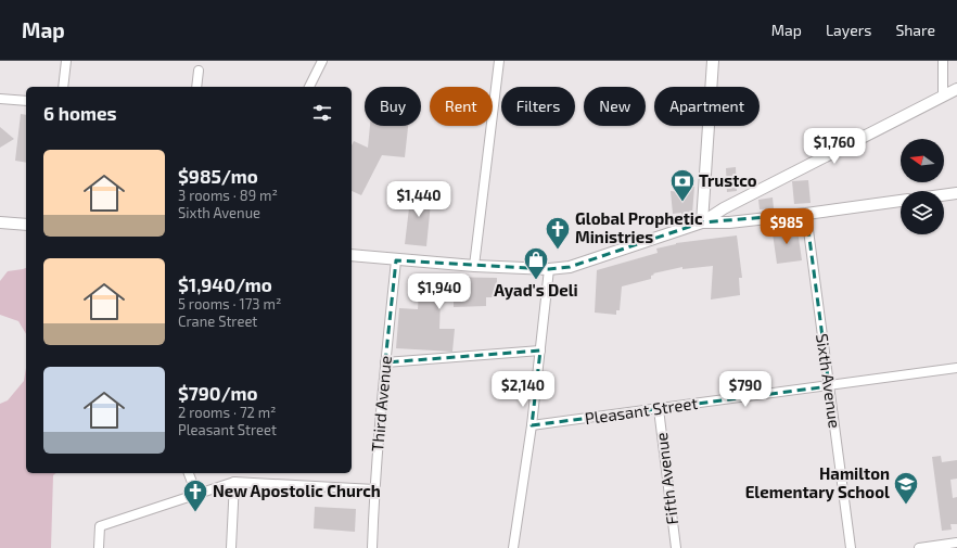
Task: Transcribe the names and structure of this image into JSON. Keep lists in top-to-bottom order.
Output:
{
  "streets": {
    "street": [
      "Sixth Avenue",
      "Third Avenue",
      "Pleasant Street",
      "Fifth Avenue"
    ]
  },
  "crossings": [
    ["Sixth Avenue", "Pleasant Street"],
    ["Pleasant Street", "Fifth Avenue"]
  ],
  "places": {
    "bank": ["Trustco"],
    "church": ["Global Prophetic Ministries", "New Apostolic Church"],
    "shop": ["Ayad's Deli"],
    "school or university": ["Hamilton Elementary School"]
  },
  "north": "left",
  "page": {
    "header": "Map",
    "nav": ["Map", "Layers", "Share"],
    "chip": [
      "Buy",
      "Rent",
      "Filters",
      "New",
      "Apartment"
    ],
    "heading": "6 homes",
    "price": [
      "$1,760",
      "$1,440",
      "$985",
      "$1,940",
      "$2,140",
      "$790"
    ],
    "list": [
      {
        "name": "$985/mo",
        "note": "3 rooms · 89 m² · Sixth Avenue"
      },
      {
        "name": "$1,940/mo",
        "note": "5 rooms · 173 m² · Crane Street"
      },
      {
        "name": "$790/mo",
        "note": "2 rooms · 72 m² · Pleasant Street"
      }
    ]
  }
}
